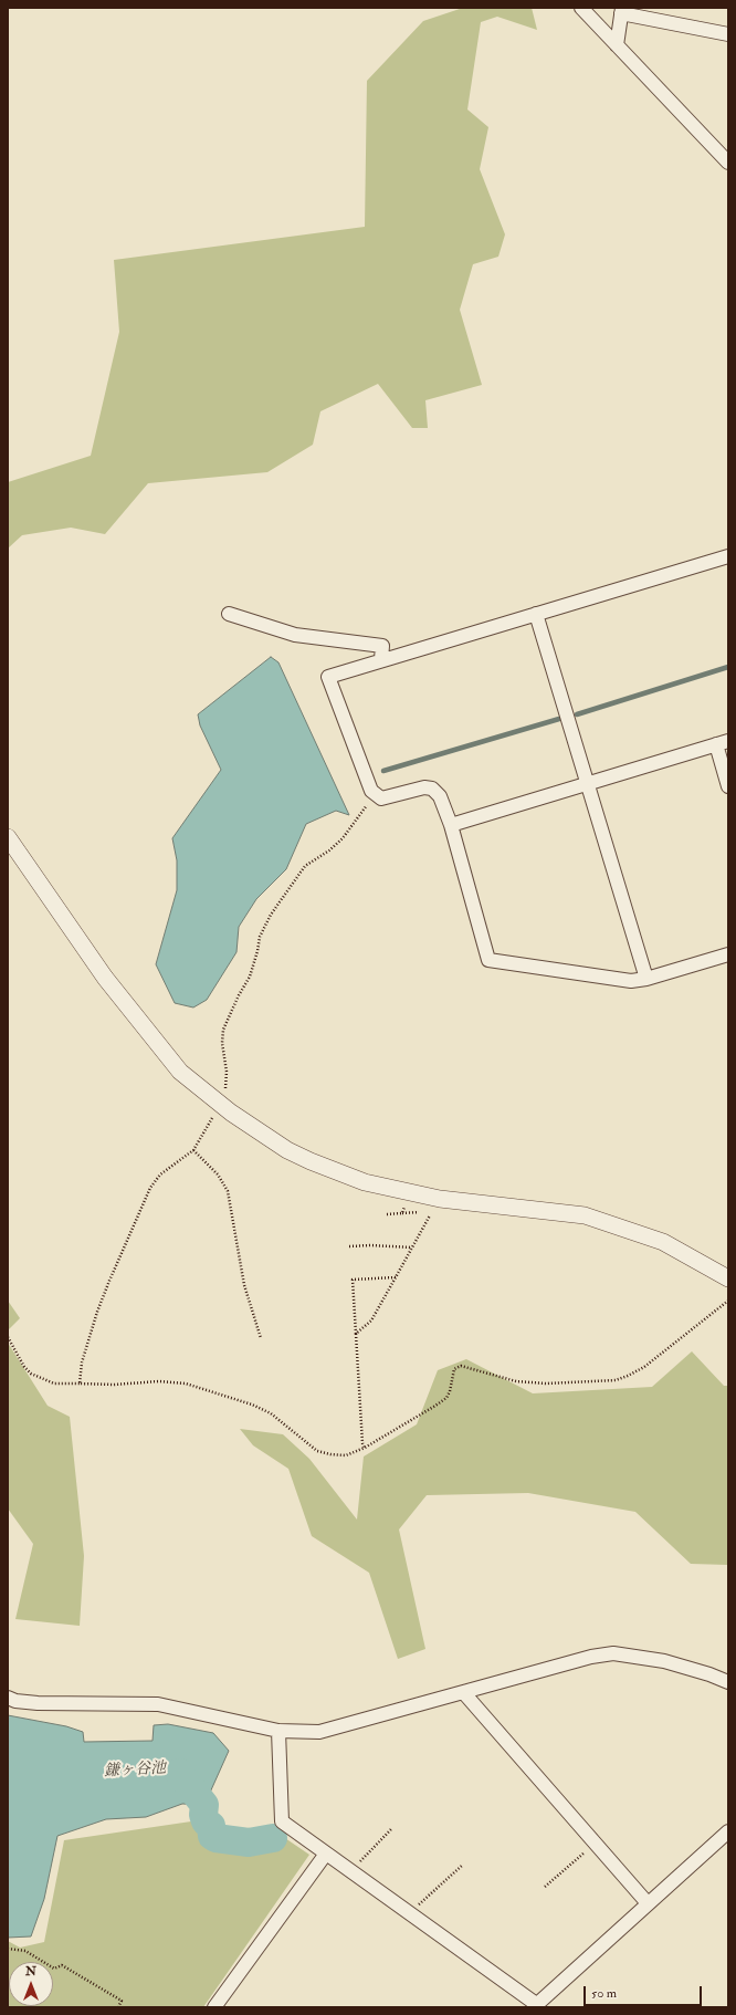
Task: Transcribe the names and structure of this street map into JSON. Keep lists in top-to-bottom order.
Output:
{
  "water": ["鎌ヶ谷池"],
  "scale_bar": "50 m",
  "north": "top"
}
